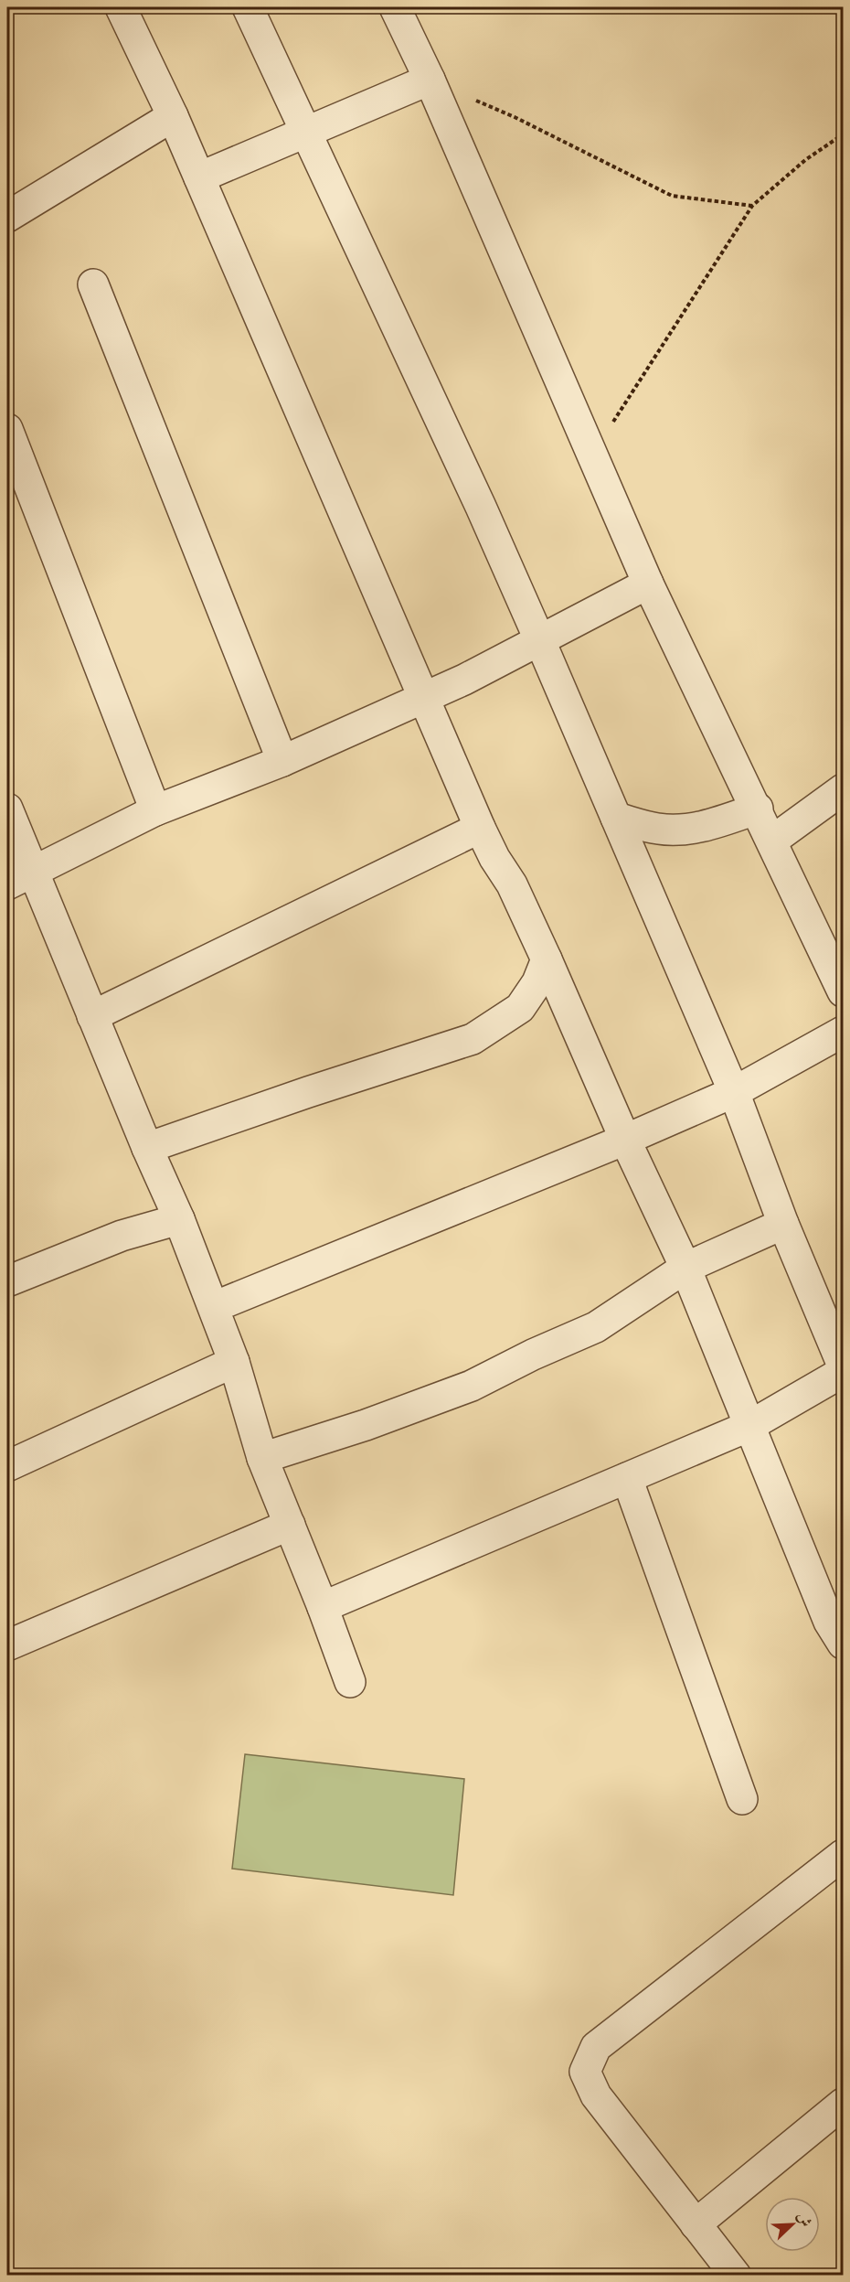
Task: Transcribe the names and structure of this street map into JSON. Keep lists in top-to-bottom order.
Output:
{
  "north": "top right"
}
